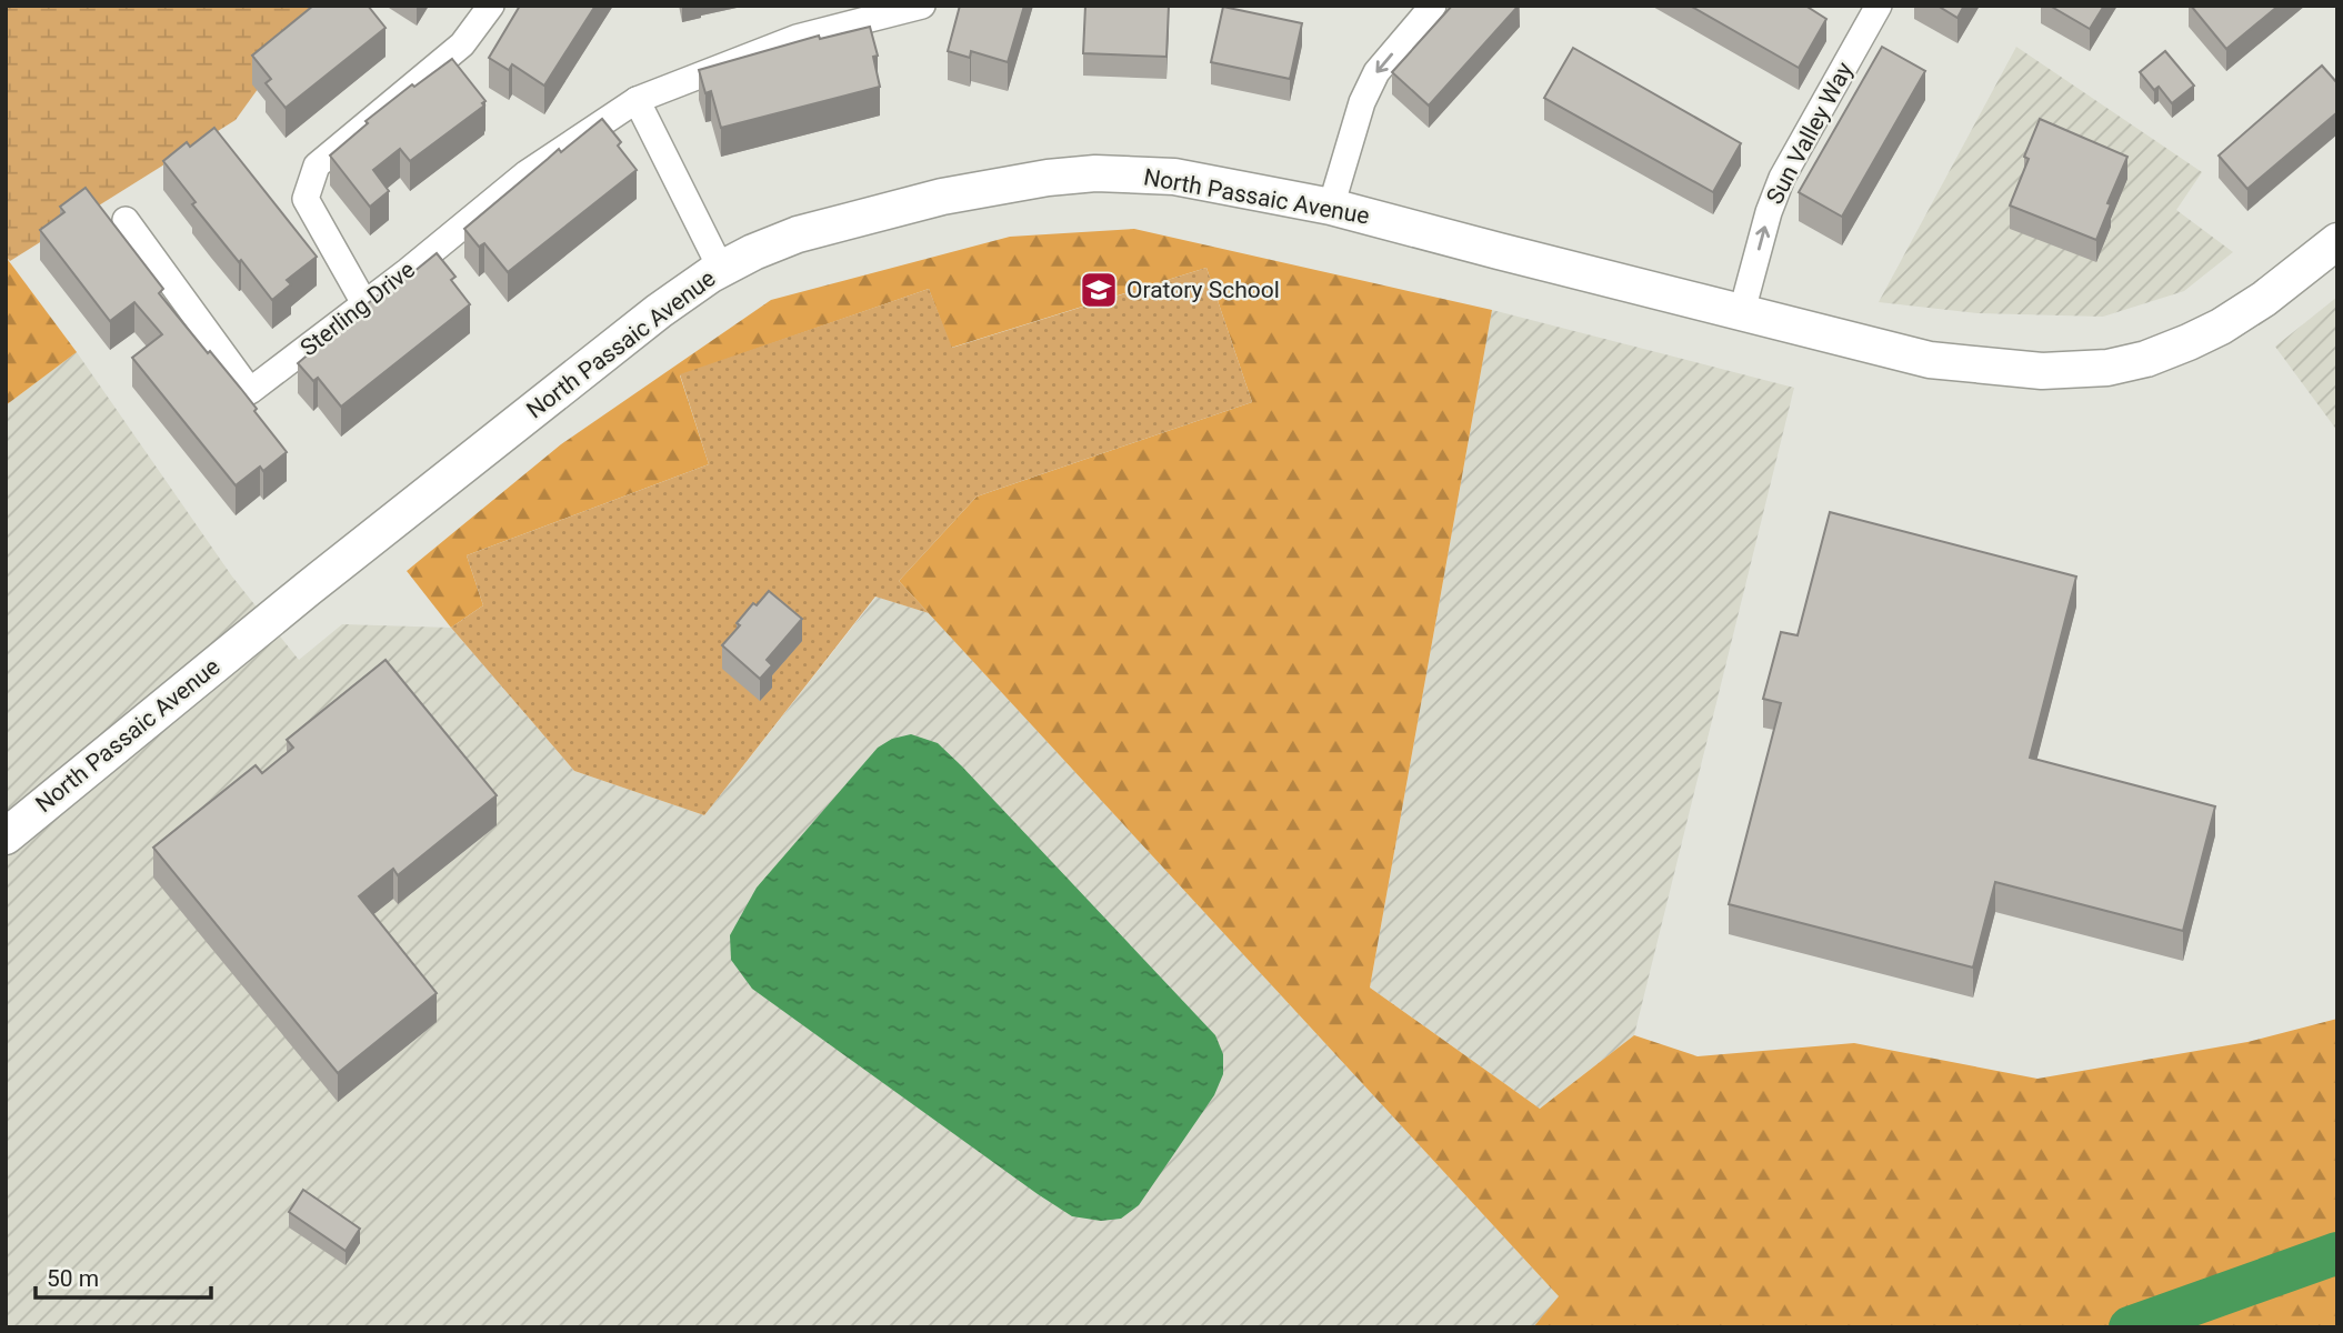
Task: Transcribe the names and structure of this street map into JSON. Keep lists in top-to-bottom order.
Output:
{
  "streets": {
    "main road": ["North Passaic Avenue"],
    "street": ["Sun Valley Way", "Sterling Drive"]
  },
  "crossings": [
    ["Sun Valley Way", "North Passaic Avenue"]
  ],
  "one_way": ["Sun Valley Way"],
  "places": {
    "school or university": ["Oratory School"]
  },
  "scale_bar": "50 m"
}
